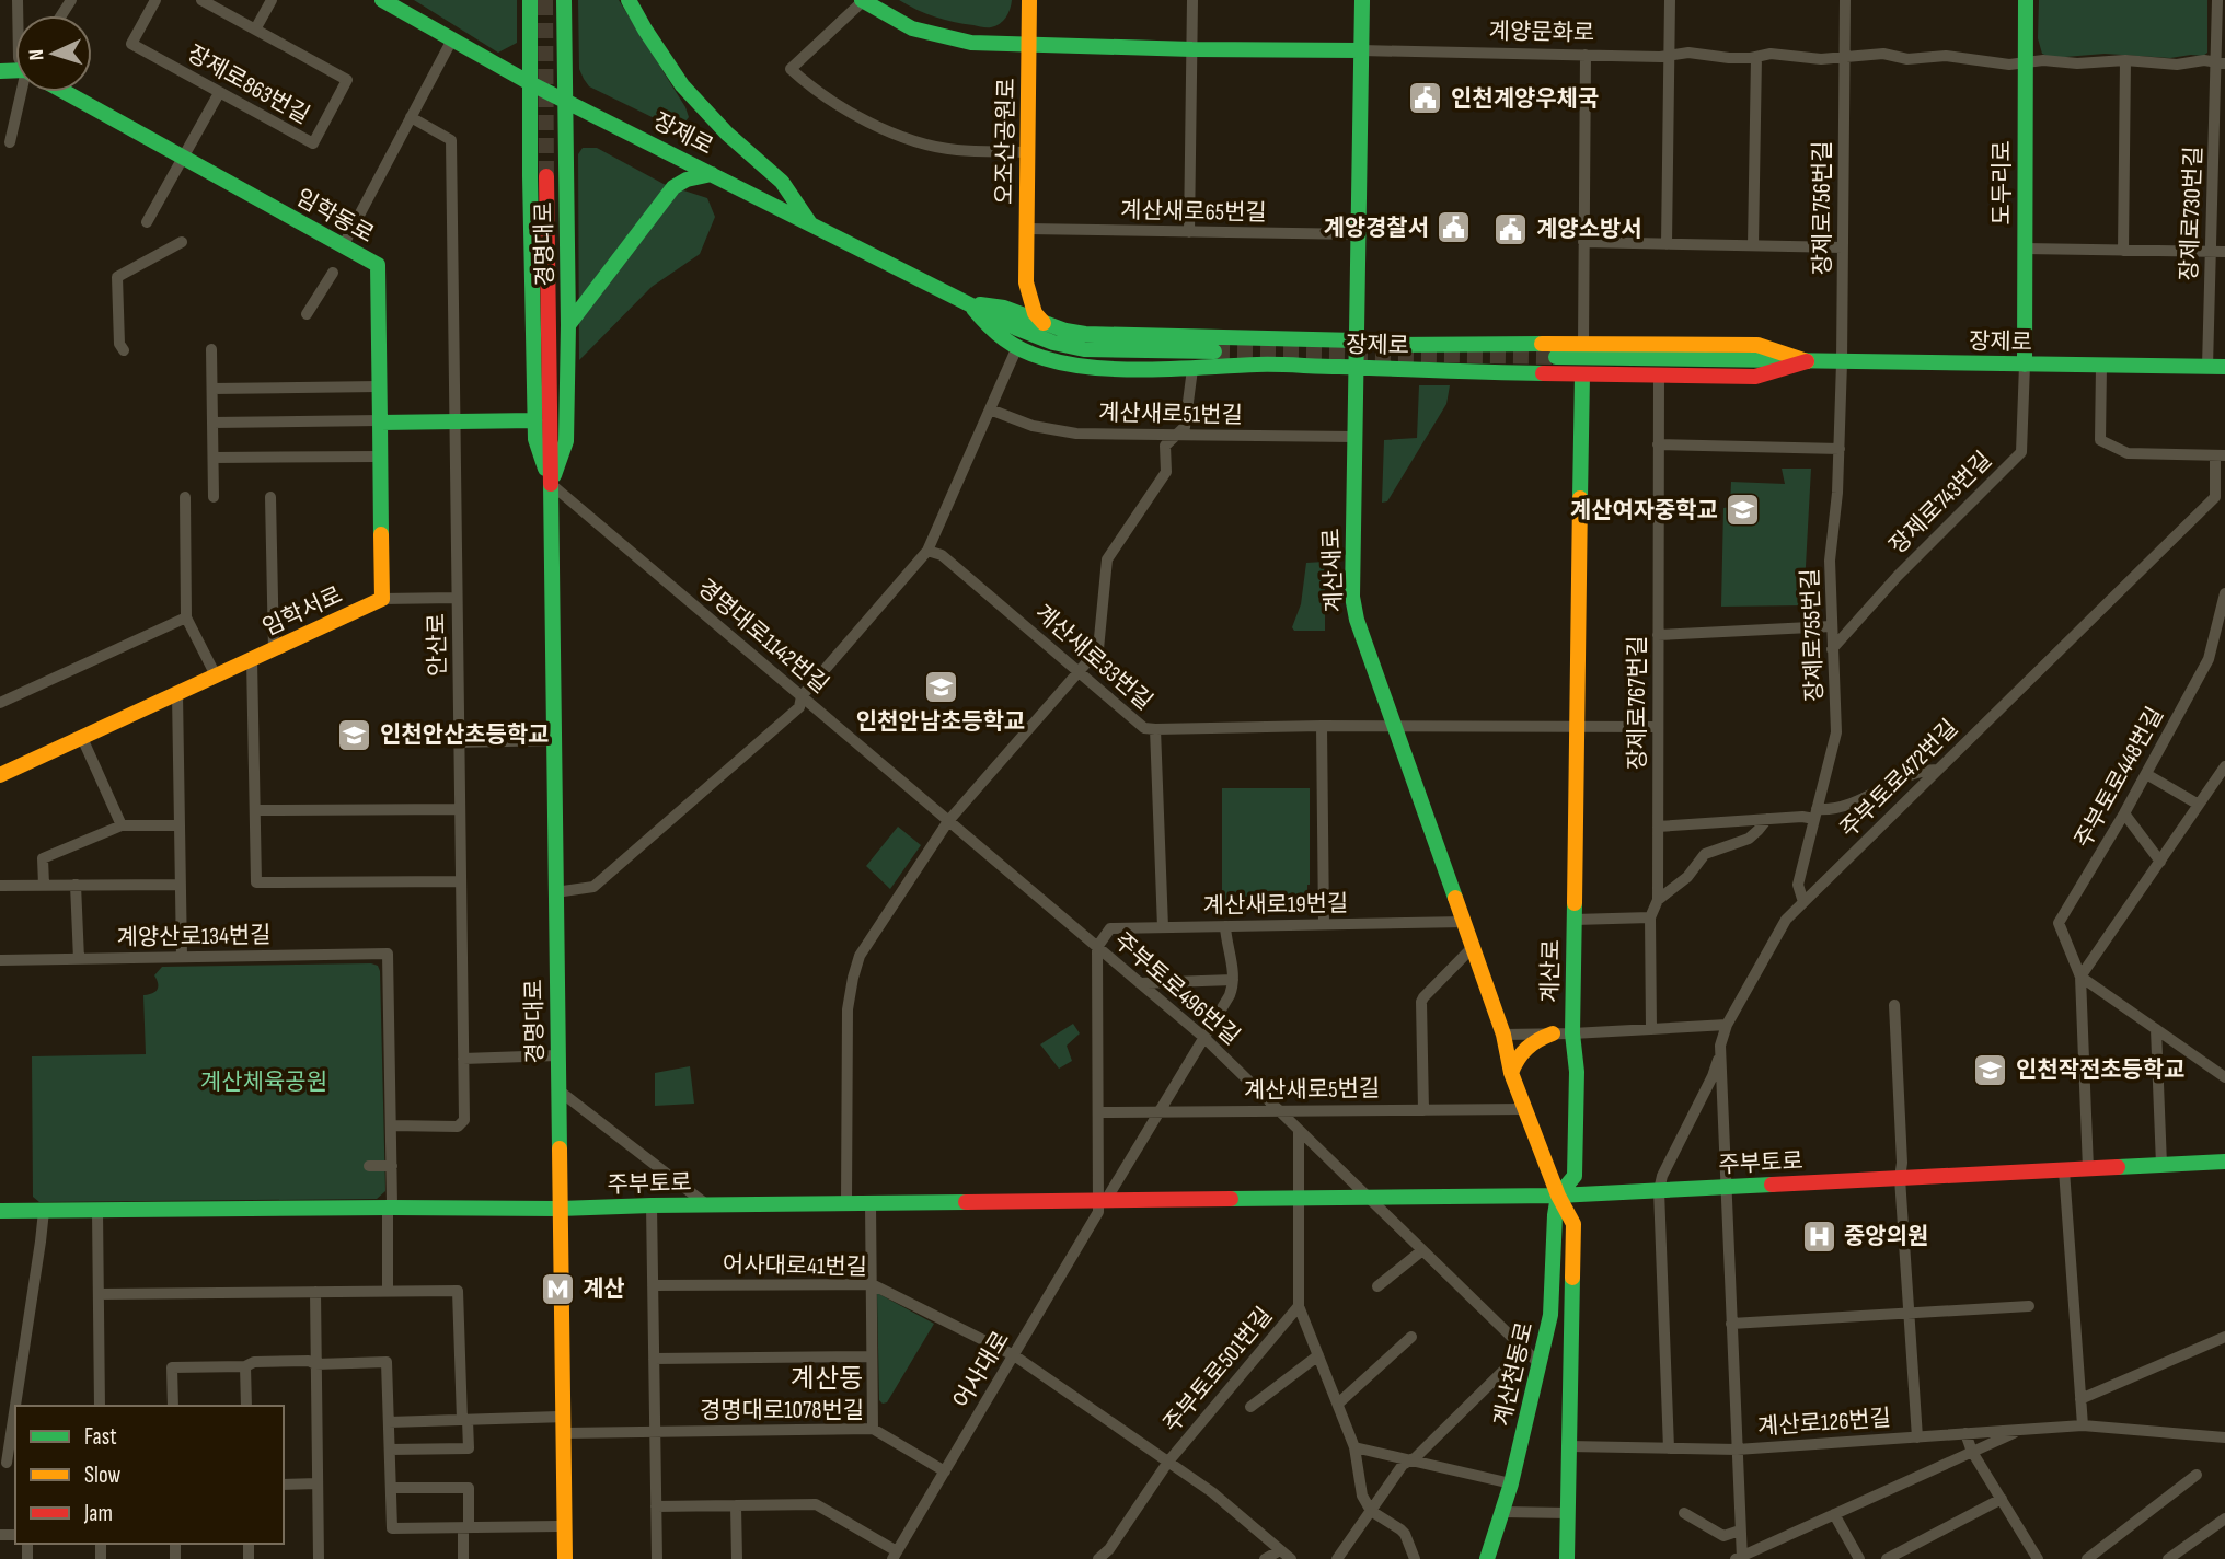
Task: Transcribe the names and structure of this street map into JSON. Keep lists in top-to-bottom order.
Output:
{
  "streets": {
    "street": [
      "계양문화로",
      "장제로863번길",
      "장제로",
      "오조산공원로",
      "도두리로",
      "장제로756번길",
      "계산새로65번길",
      "장제로730번길",
      "임학동로",
      "경명대로",
      "계산새로51번길",
      "장제로743번길",
      "계산새로",
      "임학서로",
      "장제로755번길",
      "경명대로1142번길",
      "안산로",
      "계산새로33번길",
      "장제로767번길",
      "주부토로448번길",
      "주부토로472번길",
      "계산새로19번길",
      "계양산로134번길",
      "계산로",
      "주부토로496번길",
      "계산새로5번길",
      "주부토로",
      "어사대로41번길",
      "어사대로",
      "주부토로501번길",
      "계산천동로",
      "경명대로1078번길",
      "계산로126번길"
    ]
  },
  "crossings": [
    ["계양문화로", "오조산공원로"],
    ["계양문화로", "도두리로"],
    ["계양문화로", "장제로756번길"],
    ["계양문화로", "장제로730번길"],
    ["계양문화로", "계산새로"],
    ["장제로", "도두리로"],
    ["장제로", "장제로756번길"],
    ["장제로", "장제로730번길"],
    ["장제로", "경명대로"],
    ["장제로", "장제로743번길"],
    ["장제로", "계산새로"],
    ["장제로", "장제로755번길"],
    ["장제로", "장제로767번길"],
    ["장제로", "계산로"],
    ["오조산공원로", "계산새로65번길"],
    ["도두리로", "장제로743번길"],
    ["장제로756번길", "장제로755번길"],
    ["계산새로65번길", "계산새로"],
    ["경명대로", "경명대로1142번길"],
    ["경명대로", "주부토로"],
    ["경명대로", "경명대로1078번길"],
    ["계산새로51번길", "계산새로"],
    ["장제로743번길", "장제로755번길"],
    ["계산새로", "계산새로33번길"],
    ["계산새로", "계산새로19번길"],
    ["계산새로", "계산로"],
    ["계산새로", "계산새로5번길"],
    ["계산새로", "주부토로"],
    ["계산새로", "계산천동로"],
    ["장제로755번길", "주부토로472번길"],
    ["경명대로1142번길", "주부토로496번길"],
    ["안산로", "계양산로134번길"],
    ["계산새로33번길", "장제로767번길"],
    ["계산새로33번길", "계산로"],
    ["주부토로448번길", "주부토로"],
    ["주부토로472번길", "주부토로"],
    ["주부토로472번길", "계산로126번길"],
    ["계산새로19번길", "주부토로496번길"],
    ["계산로", "주부토로"],
    ["계산로", "계산천동로"],
    ["주부토로496번길", "계산새로5번길"],
    ["주부토로496번길", "주부토로"],
    ["주부토로496번길", "계산천동로"],
    ["주부토로", "어사대로"],
    ["주부토로", "주부토로501번길"],
    ["주부토로", "계산천동로"],
    ["어사대로41번길", "어사대로"],
    ["어사대로41번길", "주부토로501번길"],
    ["어사대로", "경명대로1078번길"]
  ],
  "districts": ["계산동"],
  "parks": ["계산체육공원"],
  "places": {
    "public building": ["인천계양우체국", "계양경찰서", "계양소방서"],
    "school or university": [
      "계산여자중학교",
      "인천안남초등학교",
      "인천안산초등학교",
      "인천작전초등학교"
    ],
    "hospital": ["중앙의원"],
    "metro station": ["계산"]
  },
  "legend": ["Fast", "Slow", "Jam"],
  "north": "left"
}
